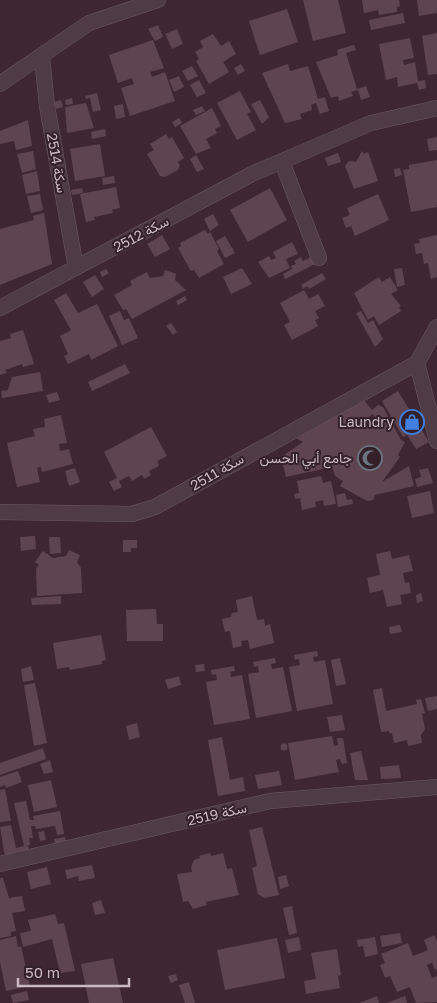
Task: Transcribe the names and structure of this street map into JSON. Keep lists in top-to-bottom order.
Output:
{
  "streets": {
    "street": [
      "سكة 2514",
      "سكة 2512",
      "سكة 2511",
      "سكة 2519"
    ]
  },
  "crossings": [
    ["سكة 2514", "سكة 2512"]
  ],
  "places": {
    "shop": ["Laundry"],
    "mosque": ["جامع أبي الحسن"]
  },
  "scale_bar": "50 m"
}
